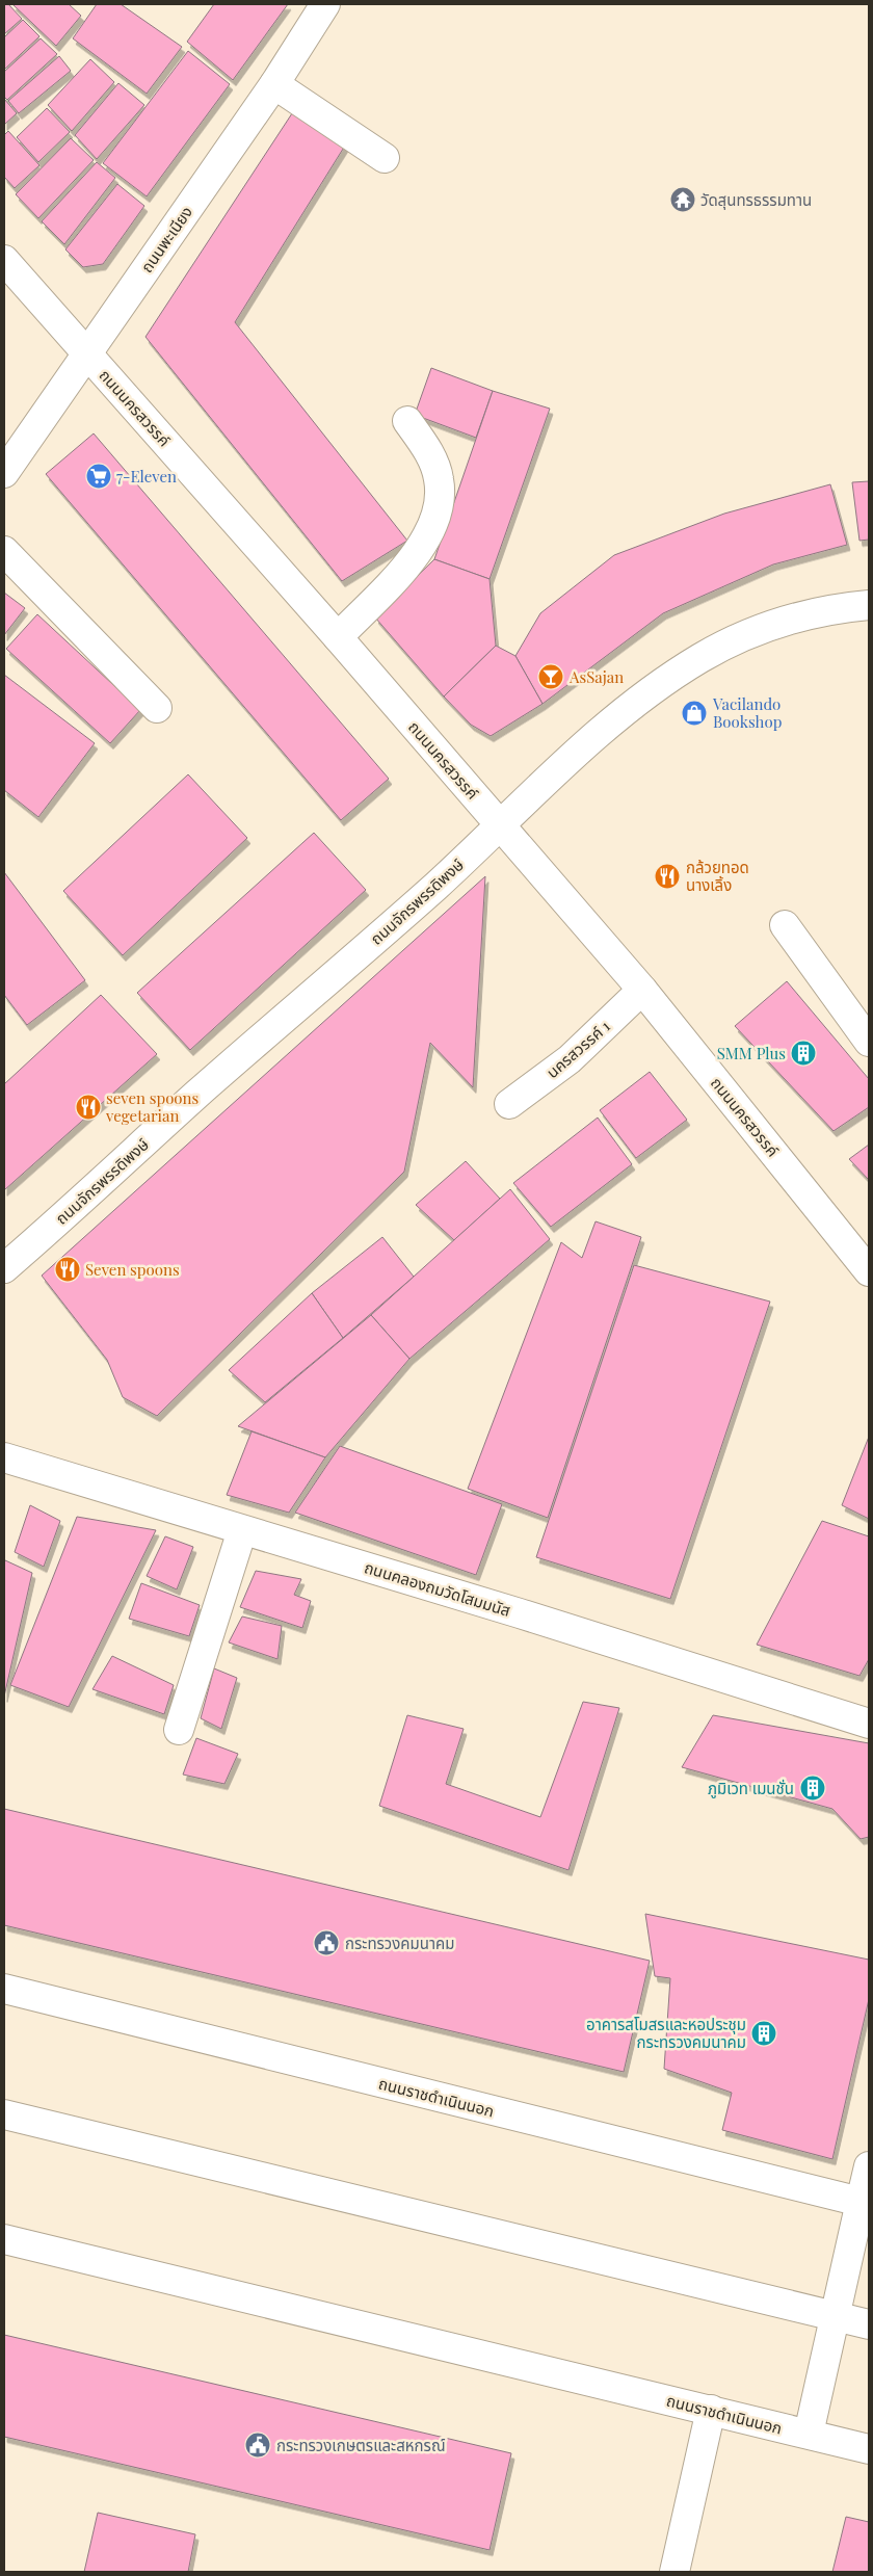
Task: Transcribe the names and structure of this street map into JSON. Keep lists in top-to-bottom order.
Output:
{
  "streets": {
    "main road": [
      "ถนนพะเนียง",
      "ถนนนครสวรรค์",
      "ถนนจักรพรรดิพงษ์",
      "นครสวรรค์ 1",
      "ถนนคลองถมวัดโสมมนัส",
      "ถนนราชดำเนินนอก"
    ]
  },
  "crossings": [
    ["ถนนพะเนียง", "ถนนนครสวรรค์"],
    ["ถนนนครสวรรค์", "ถนนจักรพรรดิพงษ์"],
    ["ถนนนครสวรรค์", "นครสวรรค์ 1"]
  ],
  "places": {
    "temple": ["วัดสุนทรธรรมทาน"],
    "supermarket": ["7-Eleven"],
    "bar": ["AsSajan"],
    "shop": ["Vacilando Bookshop"],
    "restaurant": ["กล้วยทอด นางเลิ้ง", "seven spoons vegetarian", "Seven spoons"],
    "building": ["SMM Plus", "ภูมิเวท เมนชั่น", "อาคารสโมสรและหอประชุม กระทรวงคมนาคม"],
    "public building": ["กระทรวงคมนาคม", "กระทรวงเกษตรและสหกรณ์"]
  }
}
